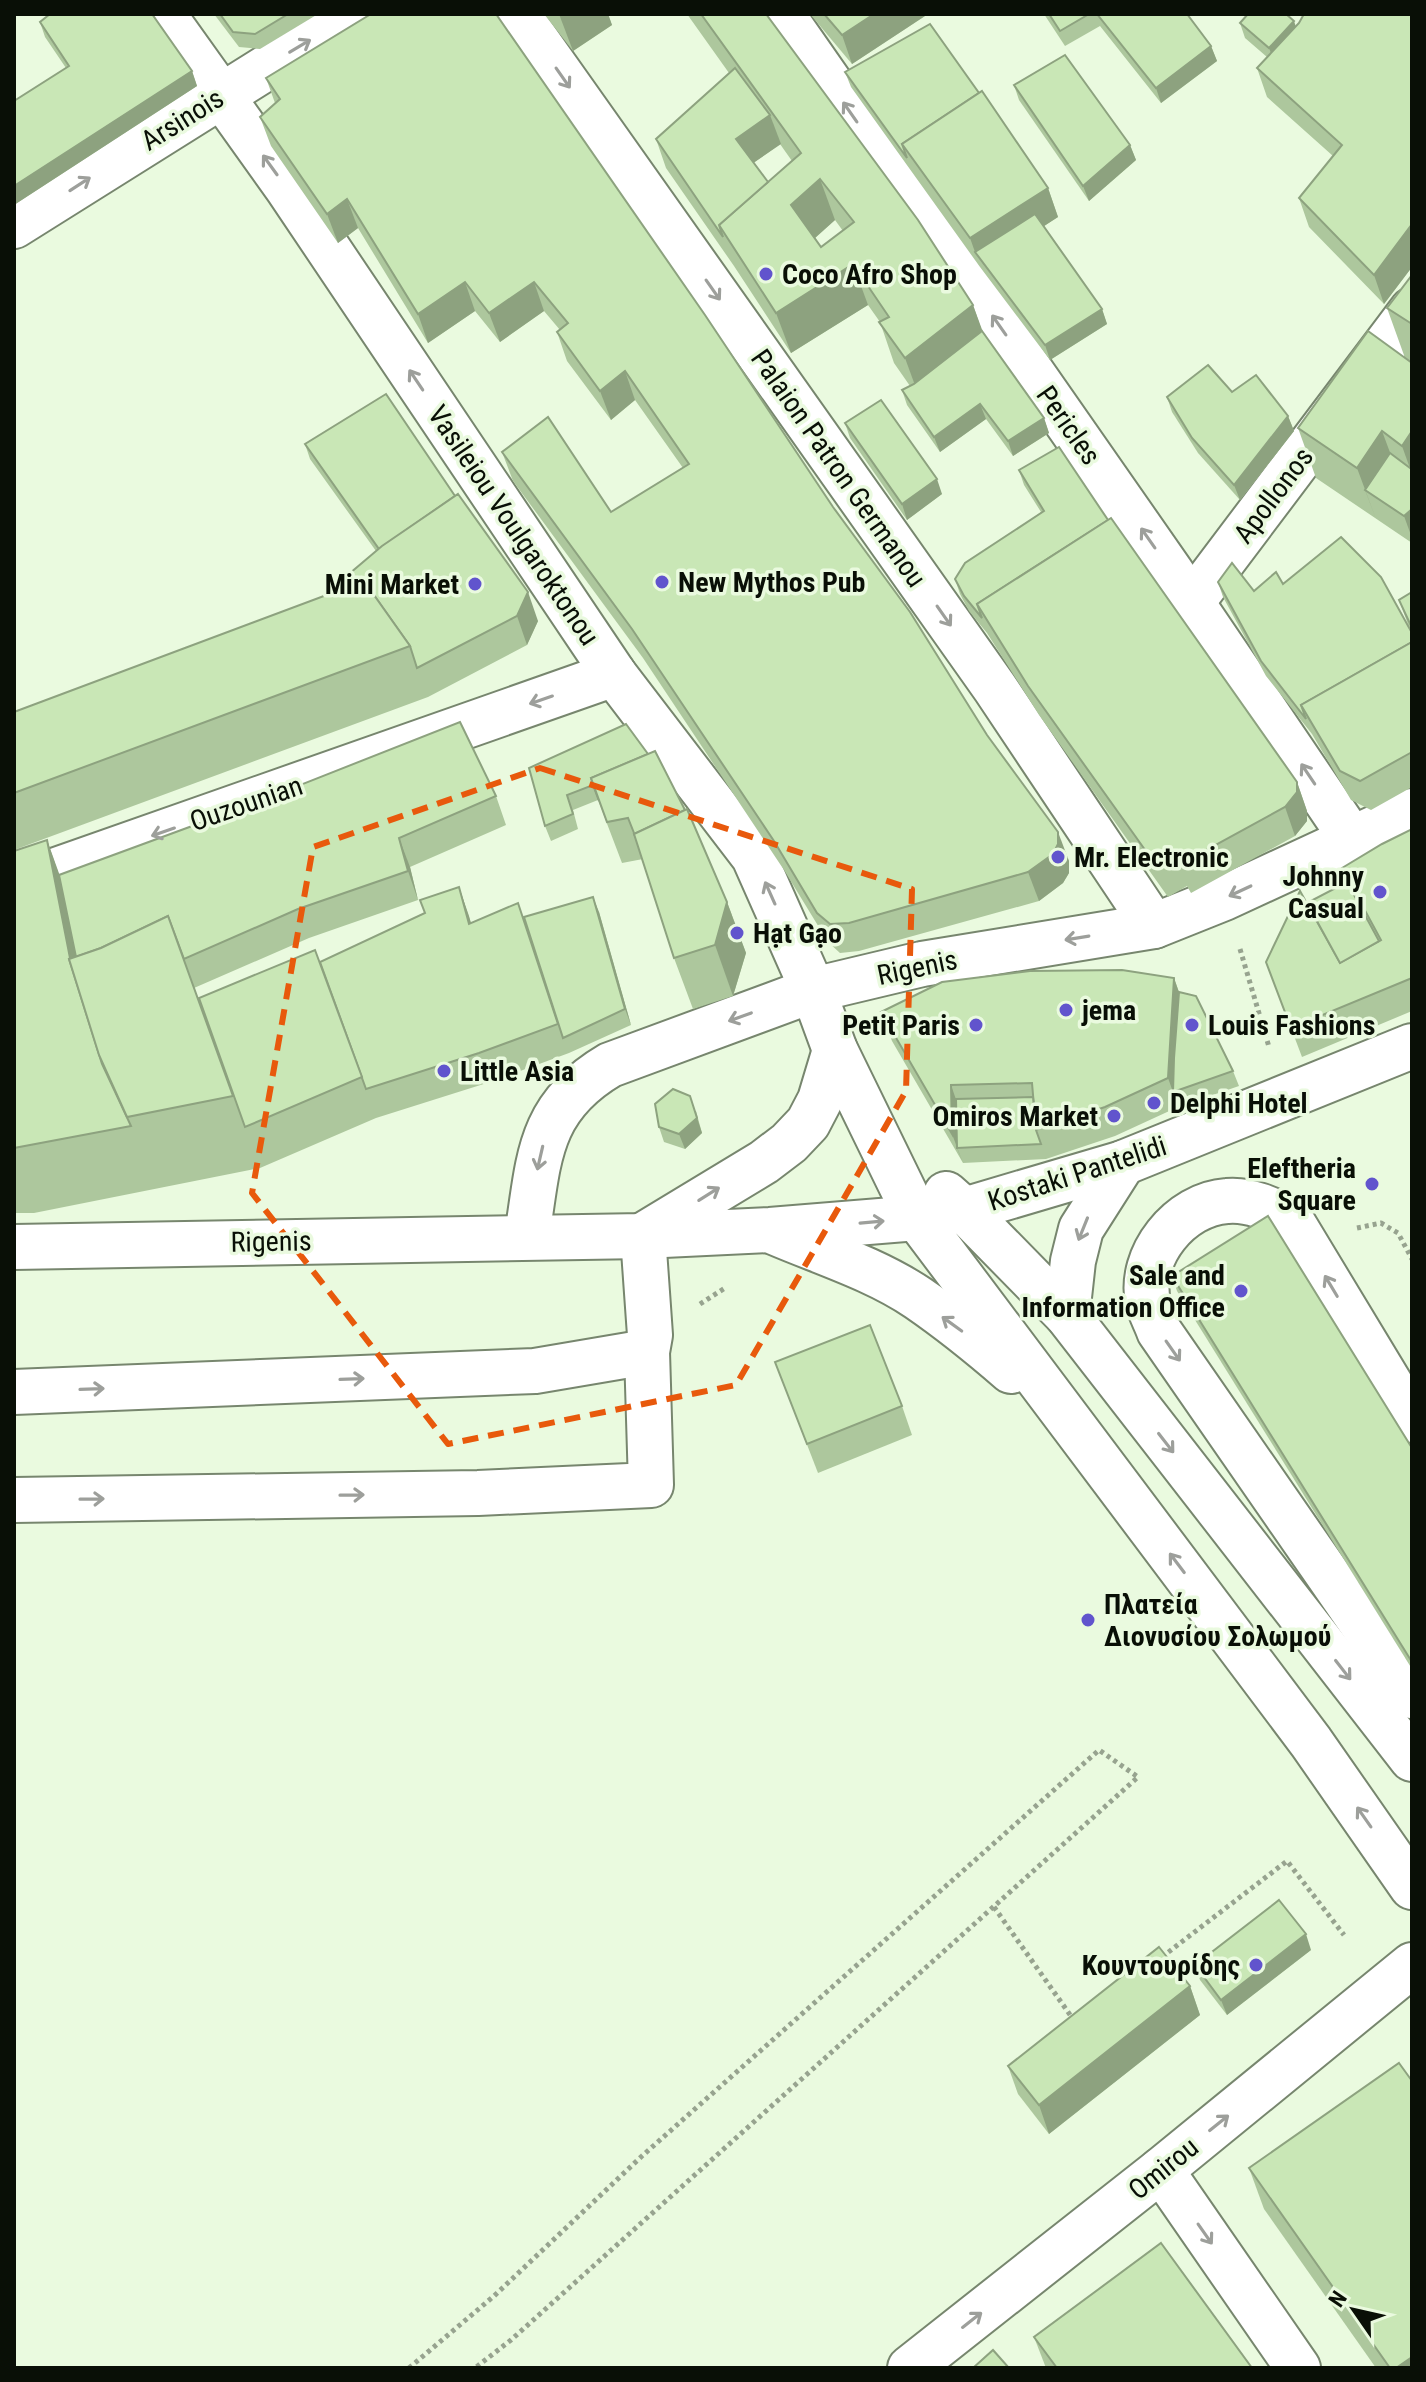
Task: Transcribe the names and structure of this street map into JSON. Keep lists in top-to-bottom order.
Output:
{
  "streets": {
    "street": [
      "Arsinois",
      "Pericles",
      "Palaion Patron Germanou",
      "Apollonos",
      "Vasileiou Voulgaroktonou",
      "Ouzounian",
      "Rigenis",
      "Kostaki Pantelidi",
      "Omirou"
    ]
  },
  "crossings": [
    ["Arsinois", "Vasileiou Voulgaroktonou"],
    ["Pericles", "Apollonos"],
    ["Pericles", "Rigenis"],
    ["Palaion Patron Germanou", "Rigenis"],
    ["Vasileiou Voulgaroktonou", "Ouzounian"],
    ["Vasileiou Voulgaroktonou", "Rigenis"],
    ["Vasileiou Voulgaroktonou", "Kostaki Pantelidi"],
    ["Rigenis", "Kostaki Pantelidi"]
  ],
  "one_way": [
    "Arsinois",
    "Pericles",
    "Palaion Patron Germanou",
    "Vasileiou Voulgaroktonou",
    "Ouzounian",
    "Omirou"
  ],
  "places": [
    "Coco Afro Shop",
    "New Mythos Pub",
    "Mini Market",
    "Mr. Electronic",
    "Johnny Casual",
    "Hạt Gạo",
    "jema",
    "Petit Paris",
    "Louis Fashions",
    "Little Asia",
    "Delphi Hotel",
    "Omiros Market",
    "Eleftheria Square",
    "Sale and Information Office",
    "Πλατεία Διονυσίου Σολωμού",
    "Κουντουρίδης"
  ],
  "north": "top left"
}
